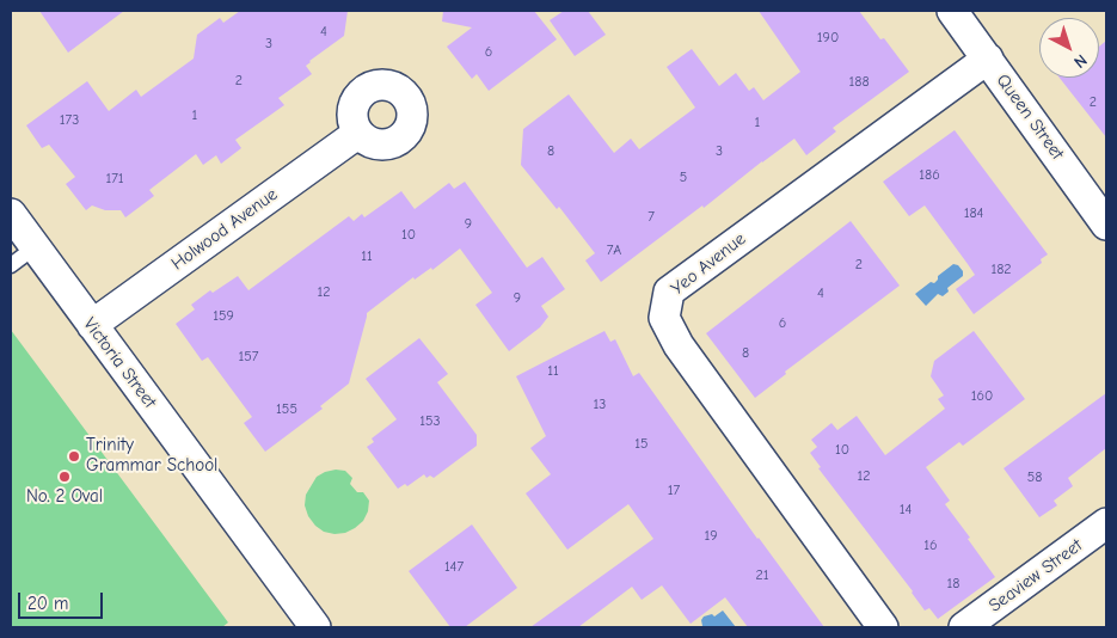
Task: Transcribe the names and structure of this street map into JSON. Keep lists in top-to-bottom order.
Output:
{
  "streets": {
    "street": [
      "Queen Street",
      "Holwood Avenue",
      "Yeo Avenue",
      "Victoria Street",
      "Seaview Street"
    ]
  },
  "crossings": [
    ["Queen Street", "Yeo Avenue"],
    ["Holwood Avenue", "Victoria Street"]
  ],
  "places": ["Trinity Grammar School", "No. 2 Oval"],
  "house_numbers": [
    "4",
    "190",
    "3",
    "6",
    "2",
    "188",
    "2",
    "1",
    "173",
    "1",
    "8",
    "3",
    "186",
    "5",
    "171",
    "184",
    "7",
    "9",
    "10",
    "7A",
    "11",
    "2",
    "182",
    "12",
    "4",
    "9",
    "159",
    "6",
    "8",
    "157",
    "11",
    "160",
    "13",
    "155",
    "153",
    "15",
    "10",
    "12",
    "58",
    "17",
    "14",
    "19",
    "16",
    "147",
    "21",
    "18"
  ],
  "scale_bar": "20 m",
  "north": "bottom right"
}
